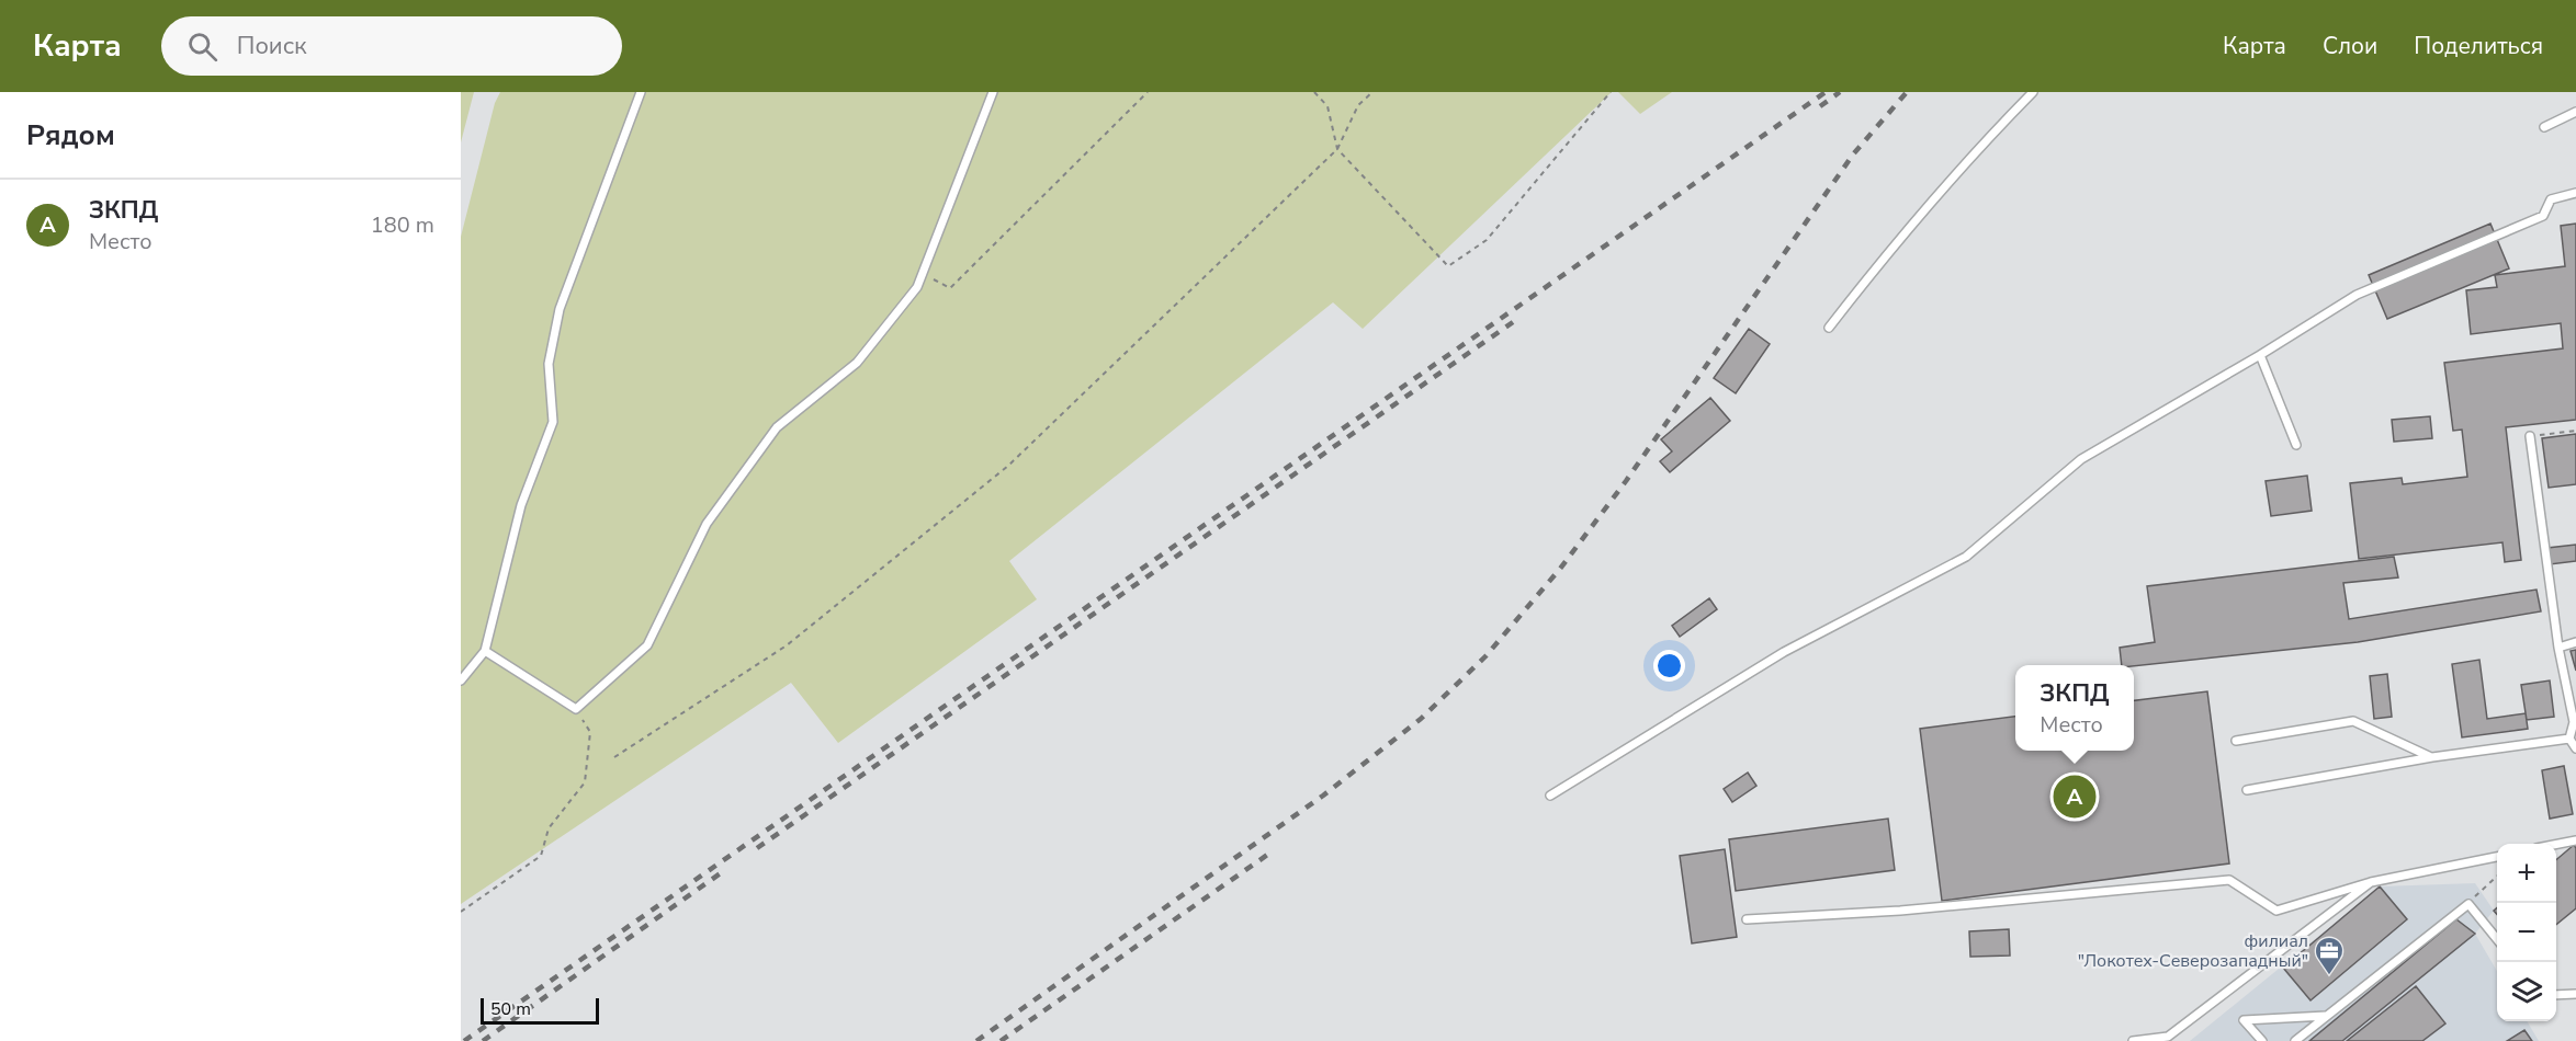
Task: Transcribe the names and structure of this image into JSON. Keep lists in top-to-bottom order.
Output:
{
  "places": {
    "office": ["филиал \"Локотех-Северозападный\""]
  },
  "scale_bar": "50 m",
  "page": {
    "header": "Карта",
    "search": "Поиск",
    "nav": ["Карта", "Слои", "Поделиться"],
    "heading": "Рядом",
    "list": [
      {
        "mark": "A",
        "name": "ЗКПД",
        "note": "Место",
        "value": "180 m"
      }
    ],
    "popup": ["ЗКПД", "Место"],
    "pins": "A",
    "map_buttons": ["+", "−"],
    "scale": "50 m"
  }
}
